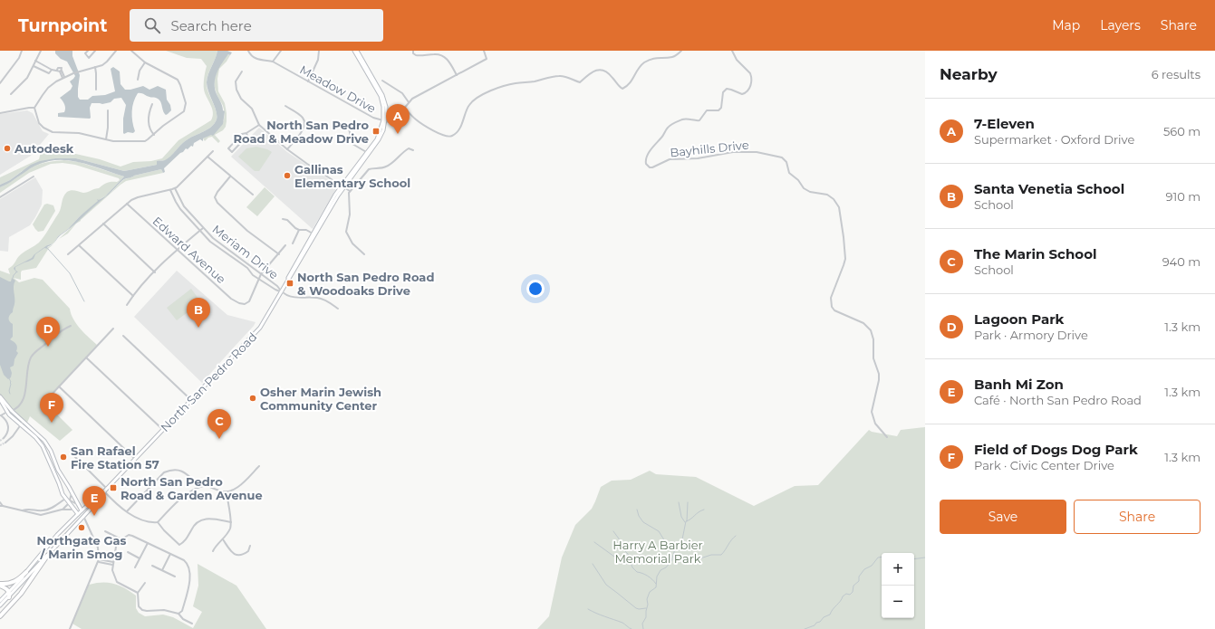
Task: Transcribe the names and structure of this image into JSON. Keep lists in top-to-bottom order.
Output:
{
  "streets": {
    "main road": ["North San Pedro Road"],
    "street": [
      "Meadow Drive",
      "Bayhills Drive",
      "Edward Avenue",
      "Meriam Drive"
    ]
  },
  "crossings": [
    ["Meadow Drive", "North San Pedro Road"],
    ["Edward Avenue", "Meriam Drive"],
    ["Meriam Drive", "North San Pedro Road"]
  ],
  "parks": ["Harry A Barbier Memorial Park"],
  "places": {
    "transit": ["North San Pedro Road & Meadow Drive", "North San Pedro Road & Woodoaks Drive", "North San Pedro Road & Garden Avenue"],
    "other": [
      "Autodesk",
      "Gallinas Elementary School",
      "Osher Marin Jewish Community Center",
      "San Rafael Fire Station 57",
      "Northgate Gas / Marin Smog"
    ]
  },
  "page": {
    "header": "Turnpoint",
    "search": "Search here",
    "nav": ["Map", "Layers", "Share"],
    "heading": ["Nearby", "6 results"],
    "list": [
      {
        "mark": "A",
        "name": "7-Eleven",
        "note": "Supermarket · Oxford Drive",
        "value": "560 m"
      },
      {
        "mark": "B",
        "name": "Santa Venetia School",
        "note": "School",
        "value": "910 m"
      },
      {
        "mark": "C",
        "name": "The Marin School",
        "note": "School",
        "value": "940 m"
      },
      {
        "mark": "D",
        "name": "Lagoon Park",
        "note": "Park · Armory Drive",
        "value": "1.3 km"
      },
      {
        "mark": "E",
        "name": "Banh Mi Zon",
        "note": "Café · North San Pedro Road",
        "value": "1.3 km"
      },
      {
        "mark": "F",
        "name": "Field of Dogs Dog Park",
        "note": "Park · Civic Center Drive",
        "value": "1.3 km"
      }
    ],
    "pins": [
      "A",
      "B",
      "D",
      "F",
      "C",
      "E"
    ],
    "buttons": ["Save", "Share"],
    "map_buttons": ["+", "−"]
  }
}
